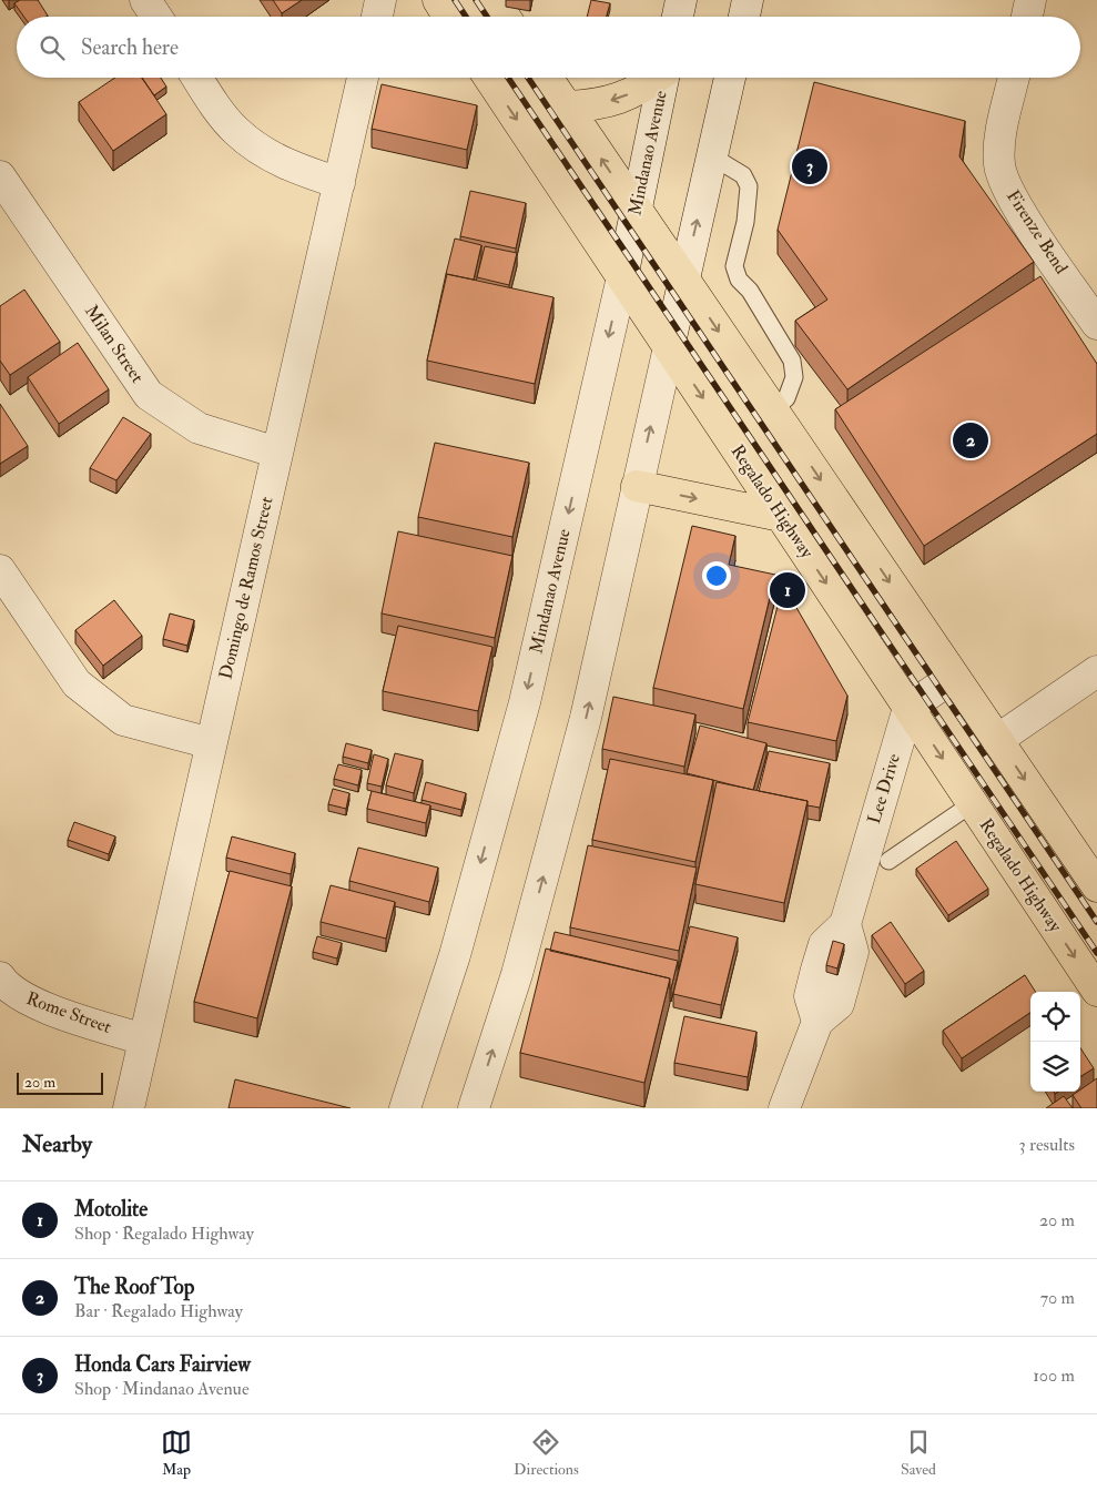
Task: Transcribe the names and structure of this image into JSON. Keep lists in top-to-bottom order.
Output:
{
  "streets": {
    "main road": ["Regalado Highway"],
    "street": [
      "Mindanao Avenue",
      "Firenze Bend",
      "Milan Street",
      "Domingo de Ramos Street",
      "Lee Drive",
      "Rome Street"
    ]
  },
  "crossings": [
    ["Mindanao Avenue", "Regalado Highway"],
    ["Milan Street", "Domingo de Ramos Street"],
    ["Regalado Highway", "Lee Drive"],
    ["Domingo de Ramos Street", "Rome Street"]
  ],
  "scale_bar": "20 m",
  "page": {
    "search": "Search here",
    "pins": ["3", "2", "1"],
    "scale": "20 m",
    "heading": ["Nearby", "3 results"],
    "list": [
      {
        "mark": "1",
        "name": "Motolite",
        "note": "Shop · Regalado Highway",
        "value": "20 m"
      },
      {
        "mark": "2",
        "name": "The Roof Top",
        "note": "Bar · Regalado Highway",
        "value": "70 m"
      },
      {
        "mark": "3",
        "name": "Honda Cars Fairview",
        "note": "Shop · Mindanao Avenue",
        "value": "100 m"
      }
    ],
    "nav": ["Map", "Directions", "Saved"]
  }
}
